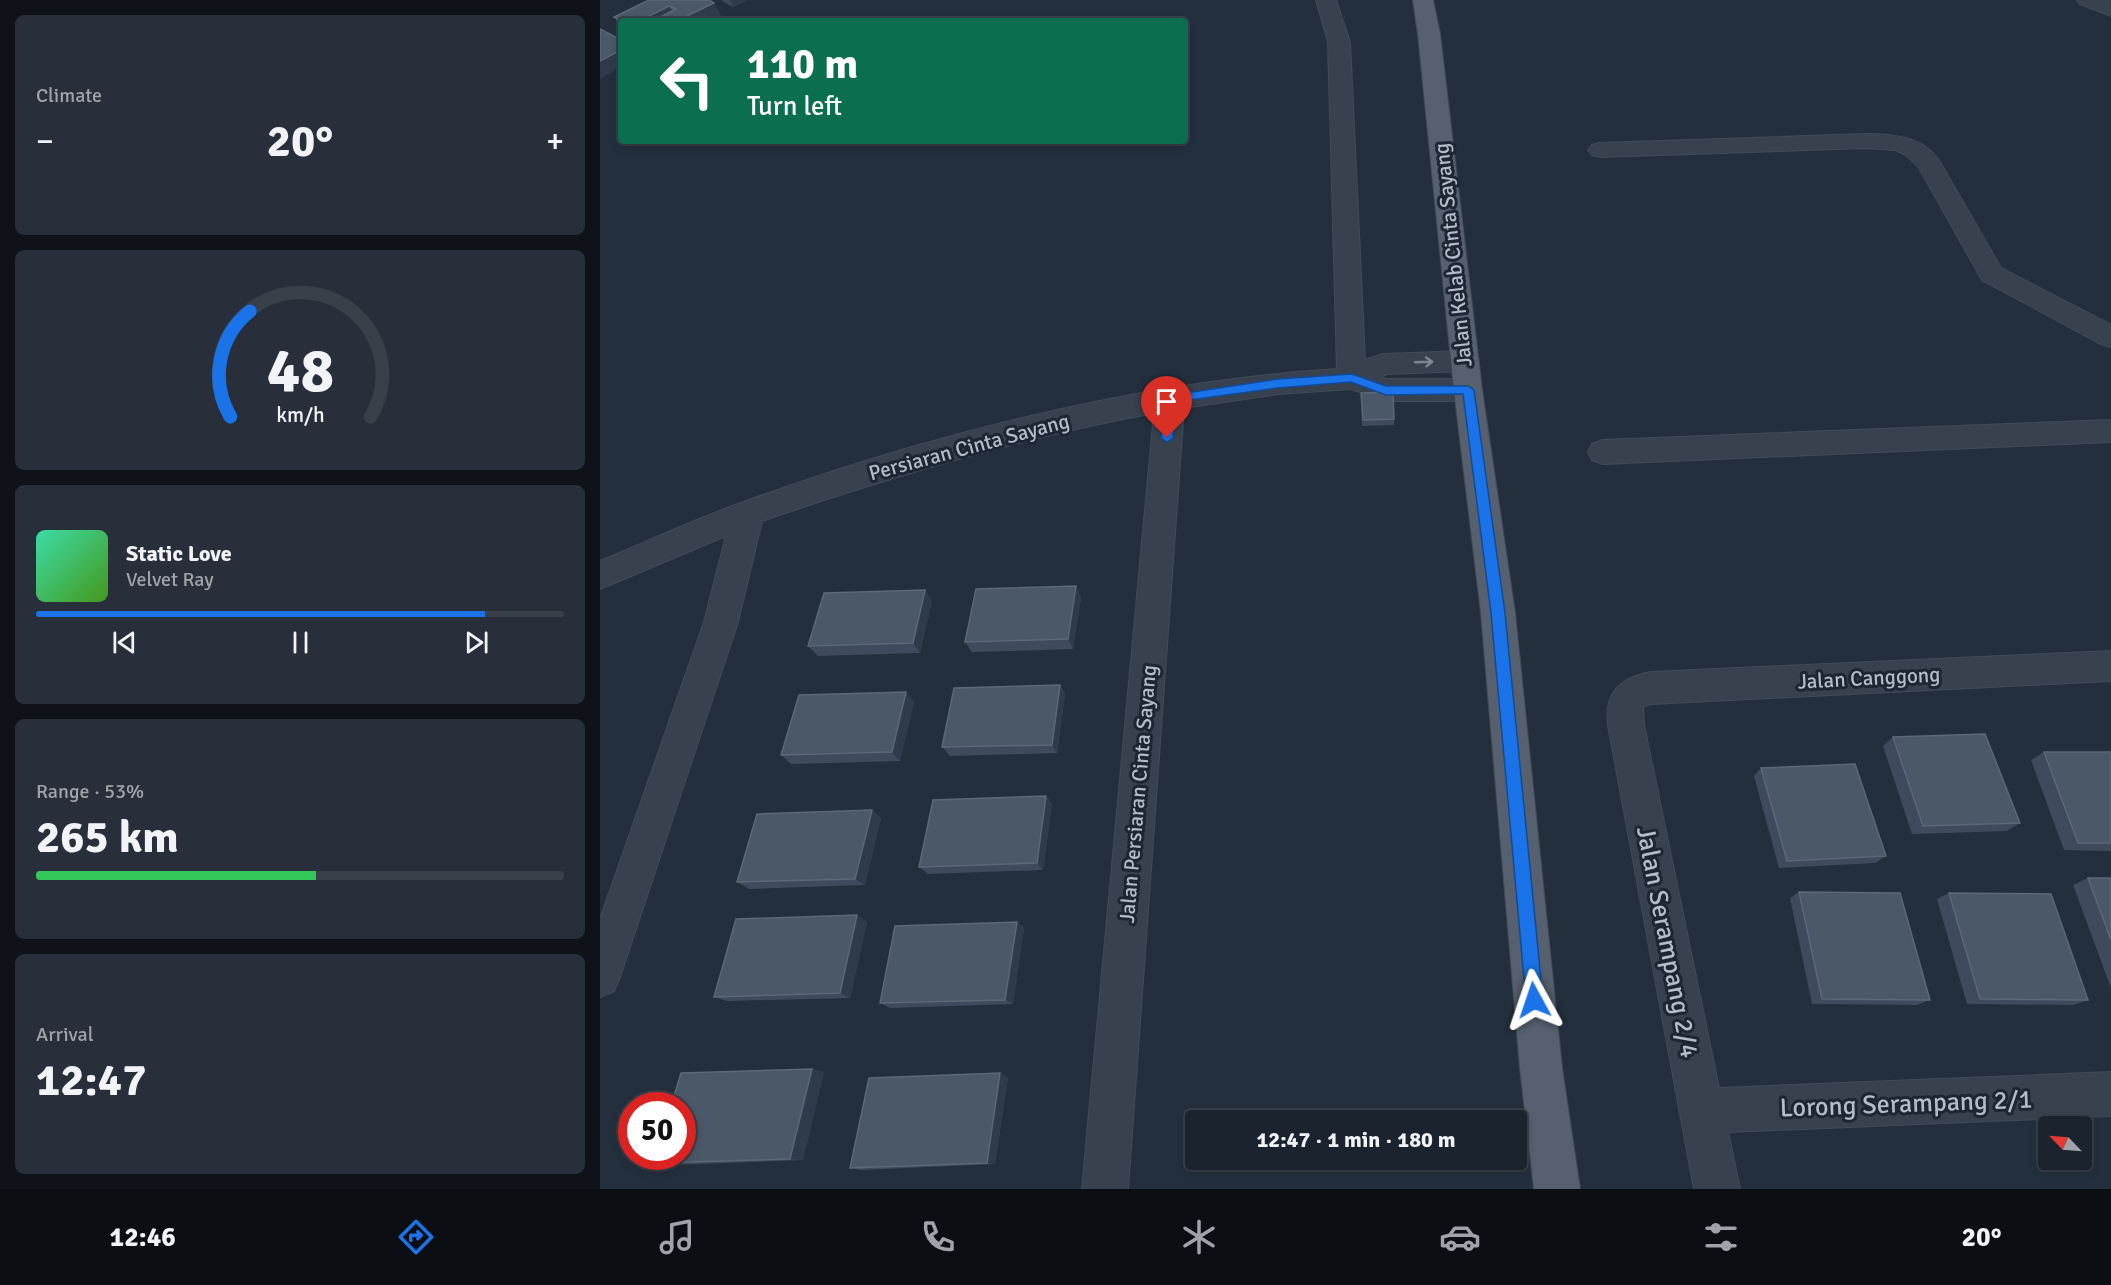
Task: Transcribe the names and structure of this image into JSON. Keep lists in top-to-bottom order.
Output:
{
  "streets": {
    "main road": ["Jalan Kelab Cinta Sayang"],
    "street": [
      "Persiaran Cinta Sayang",
      "Jalan Canggong",
      "Jalan Persiaran Cinta Sayang",
      "Jalan Serampang 2/4",
      "Lorong Serampang 2/1"
    ]
  },
  "crossings": [
    ["Persiaran Cinta Sayang", "Jalan Persiaran Cinta Sayang"],
    ["Jalan Canggong", "Jalan Serampang 2/4"],
    ["Jalan Serampang 2/4", "Lorong Serampang 2/1"]
  ],
  "north": "top left",
  "page": {
    "tile": [
      "Climate",
      ["Range · 53%", "265 km"],
      ["Arrival", "12:47"]
    ],
    "turn": ["110 m", "Turn left"],
    "heat": ["−", "20°", "+"],
    "song": ["Static Love", "Velvet Ray"],
    "limit": "50",
    "trip": "12:47 · 1 min · 180 m",
    "tabs": ["12:46", "20°"],
    "gauge": ["48", "km/h"]
  }
}
